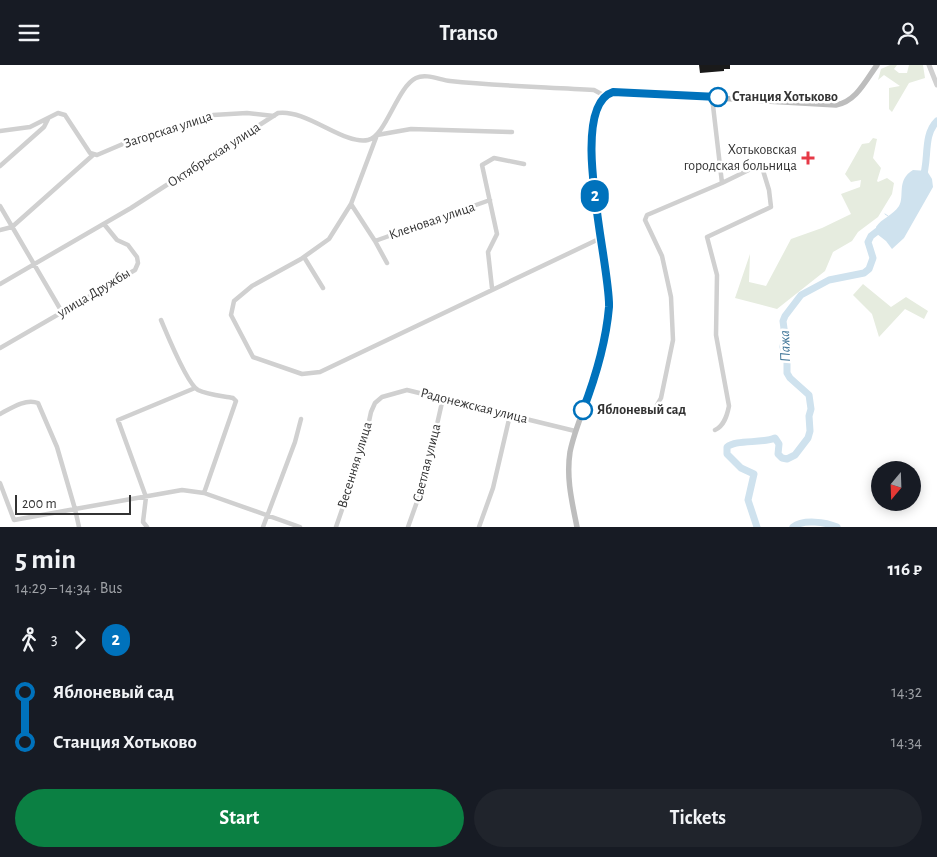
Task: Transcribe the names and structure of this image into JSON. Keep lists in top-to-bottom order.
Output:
{
  "streets": {
    "street": [
      "Загорская улица",
      "Октябрьская улица",
      "Кленовая улица",
      "улица Дружбы",
      "Радонежская улица",
      "Светлая улица",
      "Весенняя улица"
    ]
  },
  "crossings": [
    ["Загорская улица", "Октябрьская улица"],
    ["Октябрьская улица", "улица Дружбы"],
    ["Радонежская улица", "Светлая улица"],
    ["Радонежская улица", "Весенняя улица"]
  ],
  "water": ["Пажа"],
  "places": {
    "other": ["Станция Хотьково", "Яблоневый сад"],
    "health": ["Хотьковская городская больница"]
  },
  "lines": ["bus line 2"],
  "scale_bar": "200 m",
  "north": "bottom",
  "page": {
    "header": "Transo",
    "on_map": "2",
    "scale": "200 m",
    "heading": ["5 min", "14:29 – 14:34 · Bus", "116 ₽"],
    "legs": ["3", "2"],
    "list": [
      {
        "name": "Яблоневый сад",
        "value": "14:32"
      },
      {
        "name": "Станция Хотьково",
        "value": "14:34"
      }
    ],
    "buttons": ["Start", "Tickets"]
  }
}
